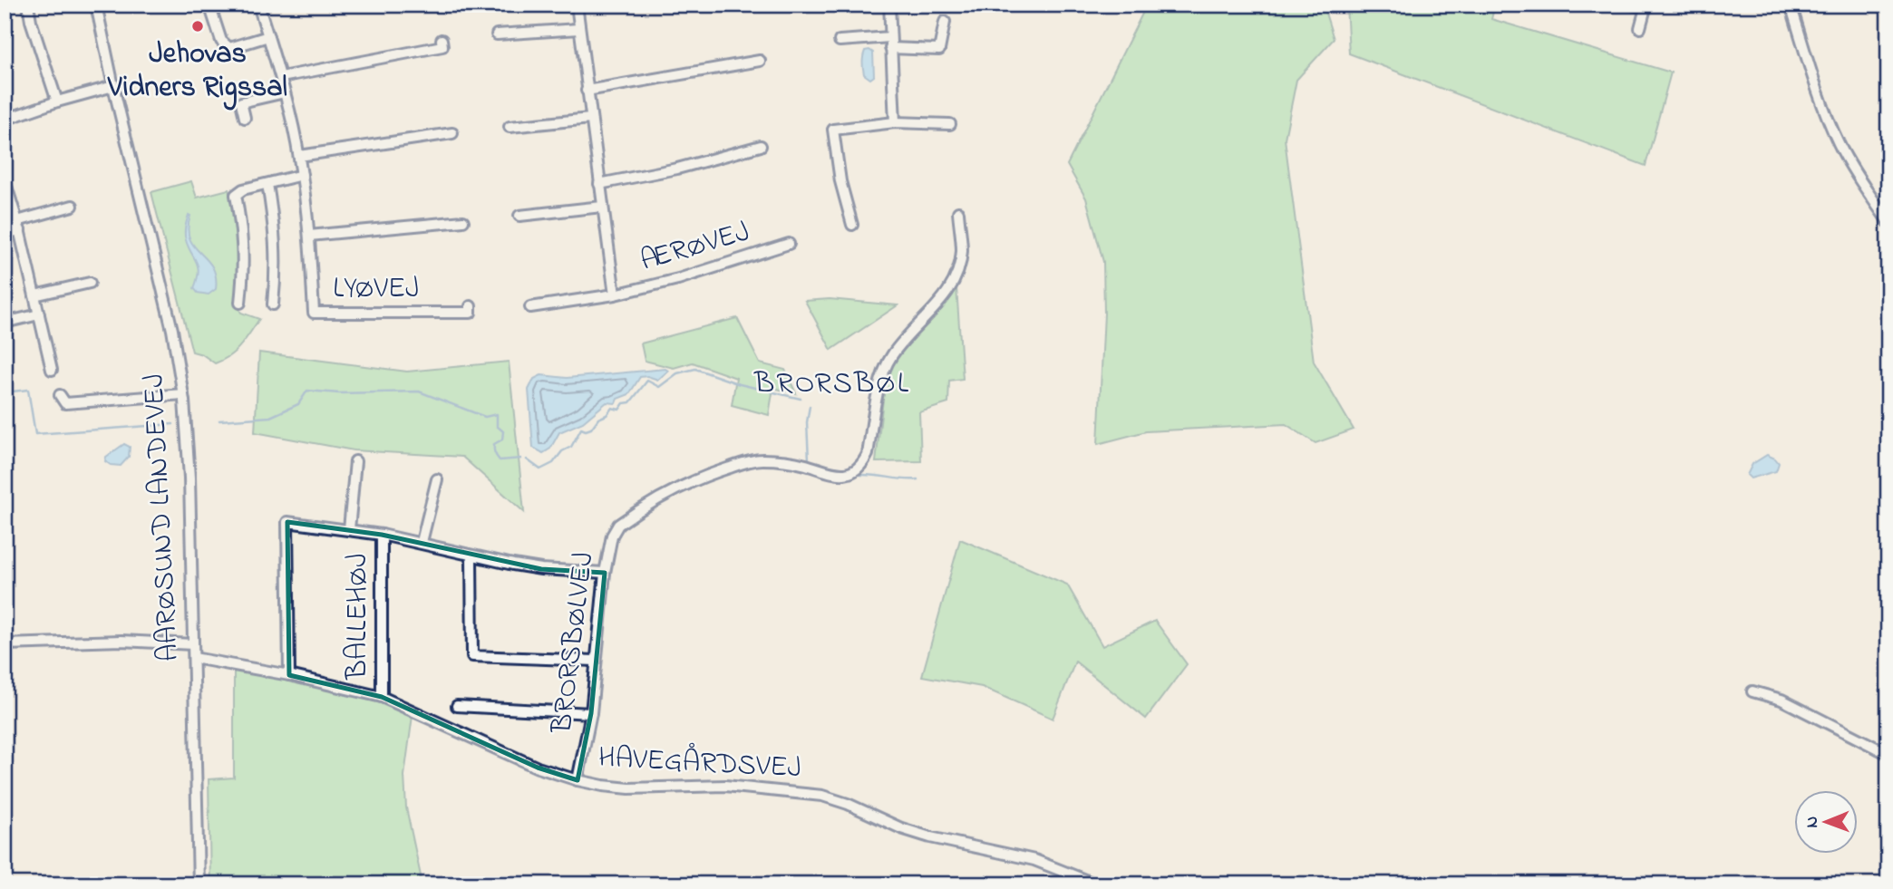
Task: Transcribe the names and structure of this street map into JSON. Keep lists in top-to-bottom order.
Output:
{
  "streets": {
    "street": [
      "ÆRØVEJ",
      "LYØVEJ",
      "AARØSUND LANDEVEJ",
      "BALLEHØJ",
      "BRORSBØLVEJ",
      "HAVEGÅRDSVEJ"
    ]
  },
  "crossings": [
    ["AARØSUND LANDEVEJ", "HAVEGÅRDSVEJ"],
    ["BALLEHØJ", "BRORSBØLVEJ"],
    ["BALLEHØJ", "HAVEGÅRDSVEJ"],
    ["BRORSBØLVEJ", "HAVEGÅRDSVEJ"]
  ],
  "districts": ["BRORSBØL"],
  "places": ["Jehovas Vidners Rigssal"],
  "north": "left"
}
